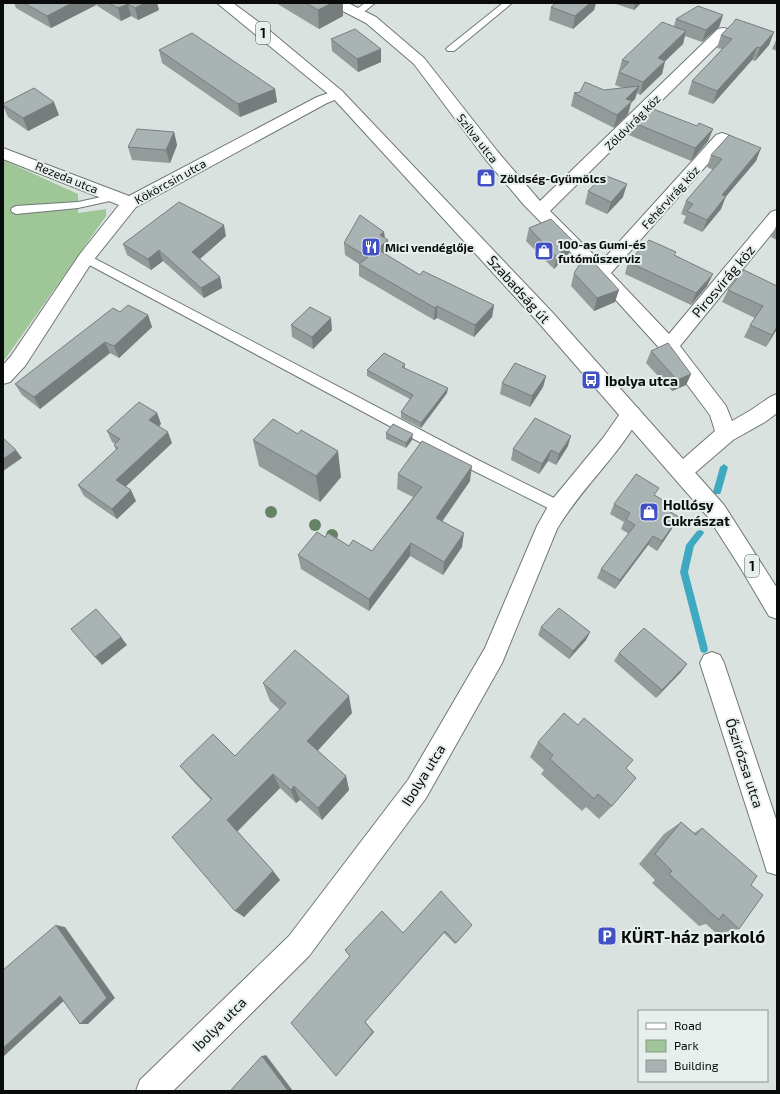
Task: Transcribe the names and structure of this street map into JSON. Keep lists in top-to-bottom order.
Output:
{
  "streets": {
    "street": [
      "1",
      "Zöldvirág köz",
      "Szilva utca",
      "Rezeda utca",
      "Kökörcsin utca",
      "Fehérvirág köz",
      "Pirosvirág köz",
      "Szabadság út",
      "Őszirózsa utca",
      "Ibolya utca"
    ]
  },
  "crossings": [
    ["Zöldvirág köz", "Szilva utca"],
    ["Szilva utca", "Fehérvirág köz"],
    ["Szilva utca", "Pirosvirág köz"],
    ["Rezeda utca", "Kökörcsin utca"],
    ["Kökörcsin utca", "Szabadság út"],
    ["Szabadság út", "Ibolya utca"]
  ],
  "places": {
    "shop": ["Zöldség-Gyümölcs", "100-as Gumi-és futóműszerviz", "Hollósy Cukrászat"],
    "restaurant": ["Mici vendéglője"],
    "bus stop": ["Ibolya utca"],
    "parking": ["KÜRT-ház parkoló"]
  },
  "legend": ["Road", "Park", "Building"]
}
